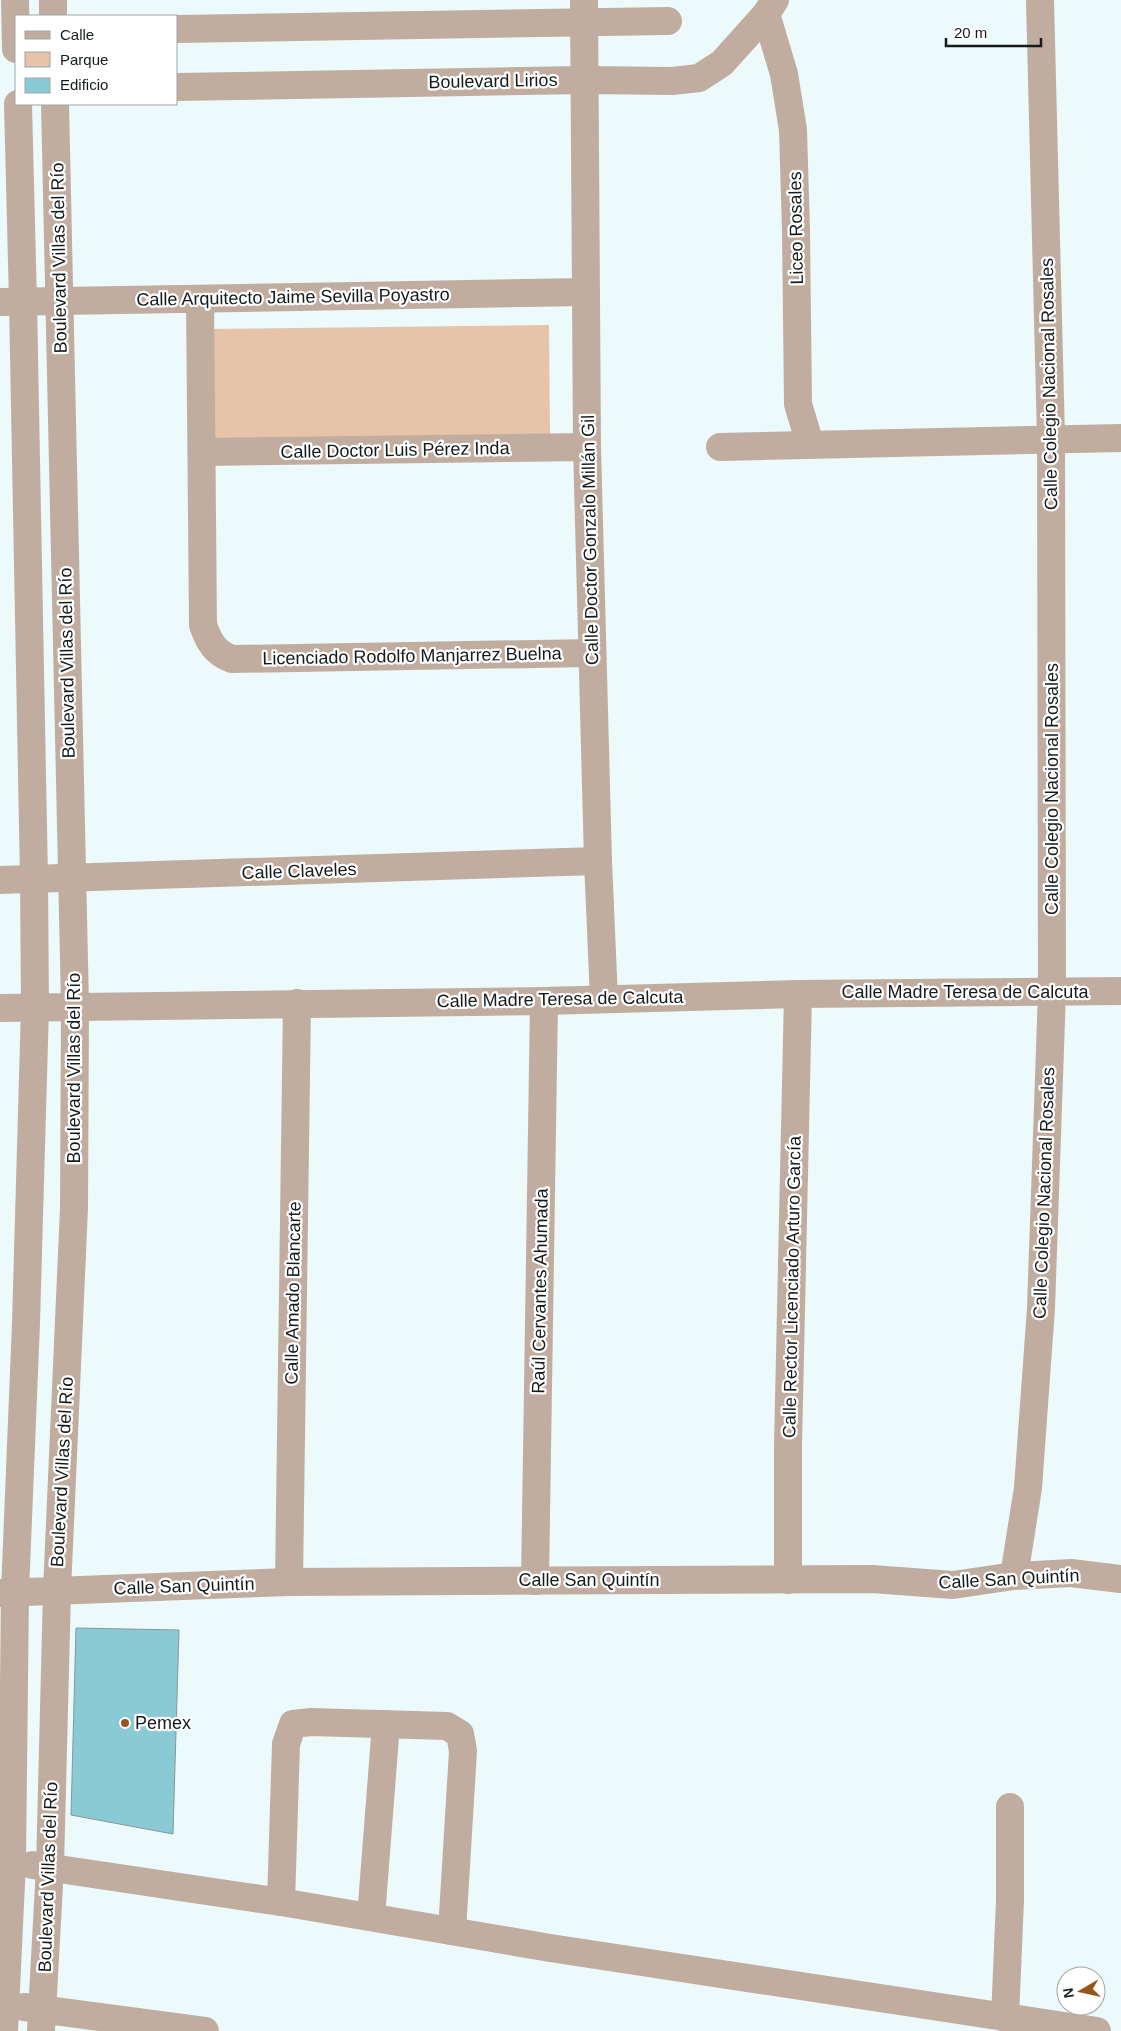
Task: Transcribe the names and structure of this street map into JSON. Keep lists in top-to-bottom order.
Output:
{
  "streets": {
    "street": [
      "Boulevard Lirios",
      "Liceo Rosales",
      "Boulevard Villas del Río",
      "Calle Arquitecto Jaime Sevilla Poyastro",
      "Calle Colegio Nacional Rosales",
      "Calle Doctor Luis Pérez Inda",
      "Calle Doctor Gonzalo Millán Gil",
      "Licenciado Rodolfo Manjarrez Buelna",
      "Calle Claveles",
      "Calle Madre Teresa de Calcuta",
      "Calle Rector Licenciado Arturo García",
      "Raúl Cervantes Ahumada",
      "Calle Amado Blancarte",
      "Calle San Quintín"
    ]
  },
  "crossings": [
    ["Boulevard Lirios", "Liceo Rosales"],
    ["Boulevard Lirios", "Calle Doctor Gonzalo Millán Gil"],
    ["Boulevard Villas del Río", "Calle Arquitecto Jaime Sevilla Poyastro"],
    ["Boulevard Villas del Río", "Calle Claveles"],
    ["Boulevard Villas del Río", "Calle Madre Teresa de Calcuta"],
    ["Boulevard Villas del Río", "Calle San Quintín"],
    ["Calle Arquitecto Jaime Sevilla Poyastro", "Calle Doctor Gonzalo Millán Gil"],
    ["Calle Colegio Nacional Rosales", "Calle Madre Teresa de Calcuta"],
    ["Calle Colegio Nacional Rosales", "Calle San Quintín"],
    ["Calle Doctor Luis Pérez Inda", "Calle Doctor Gonzalo Millán Gil"],
    ["Calle Doctor Luis Pérez Inda", "Licenciado Rodolfo Manjarrez Buelna"],
    ["Calle Doctor Gonzalo Millán Gil", "Licenciado Rodolfo Manjarrez Buelna"],
    ["Calle Doctor Gonzalo Millán Gil", "Calle Claveles"],
    ["Calle Doctor Gonzalo Millán Gil", "Calle Madre Teresa de Calcuta"],
    ["Calle Madre Teresa de Calcuta", "Calle Rector Licenciado Arturo García"],
    ["Calle Madre Teresa de Calcuta", "Raúl Cervantes Ahumada"],
    ["Calle Madre Teresa de Calcuta", "Calle Amado Blancarte"],
    ["Calle Rector Licenciado Arturo García", "Calle San Quintín"],
    ["Raúl Cervantes Ahumada", "Calle San Quintín"],
    ["Calle Amado Blancarte", "Calle San Quintín"]
  ],
  "places": ["Pemex"],
  "legend": ["Calle", "Parque", "Edificio"],
  "scale_bar": "20 m",
  "north": "left"
}
